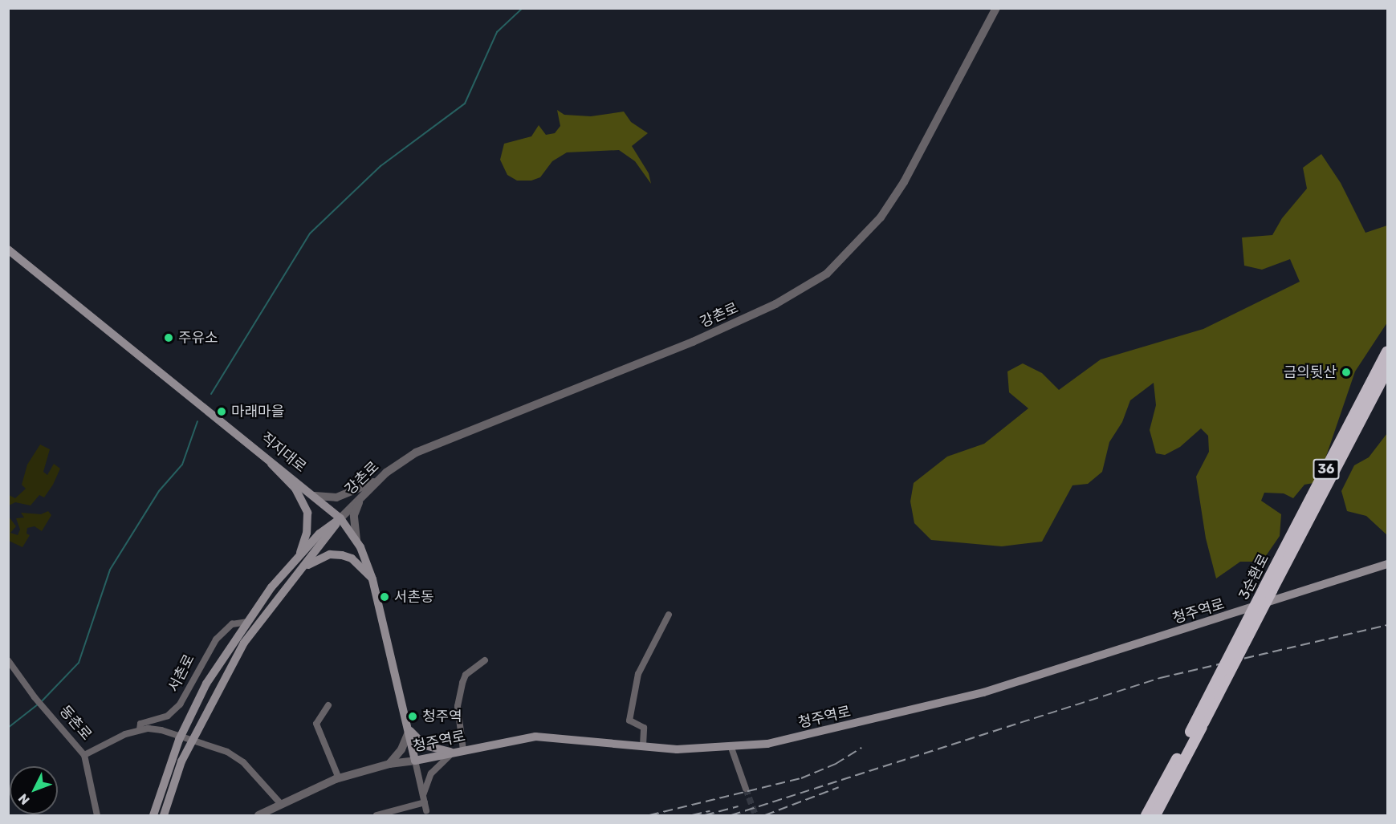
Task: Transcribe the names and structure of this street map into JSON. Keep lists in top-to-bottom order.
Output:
{
  "streets": {
    "highway": ["36", "3순환로"],
    "main road": ["직지대로", "청주역로"],
    "street": ["강촌로", "서촌로", "동촌로"]
  },
  "crossings": [
    ["강촌로", "직지대로"],
    ["직지대로", "청주역로"],
    ["서촌로", "동촌로"]
  ],
  "places": [
    "주유소",
    "금의뒷산",
    "마래마을",
    "서촌동",
    "청주역"
  ],
  "north": "bottom left"
}
